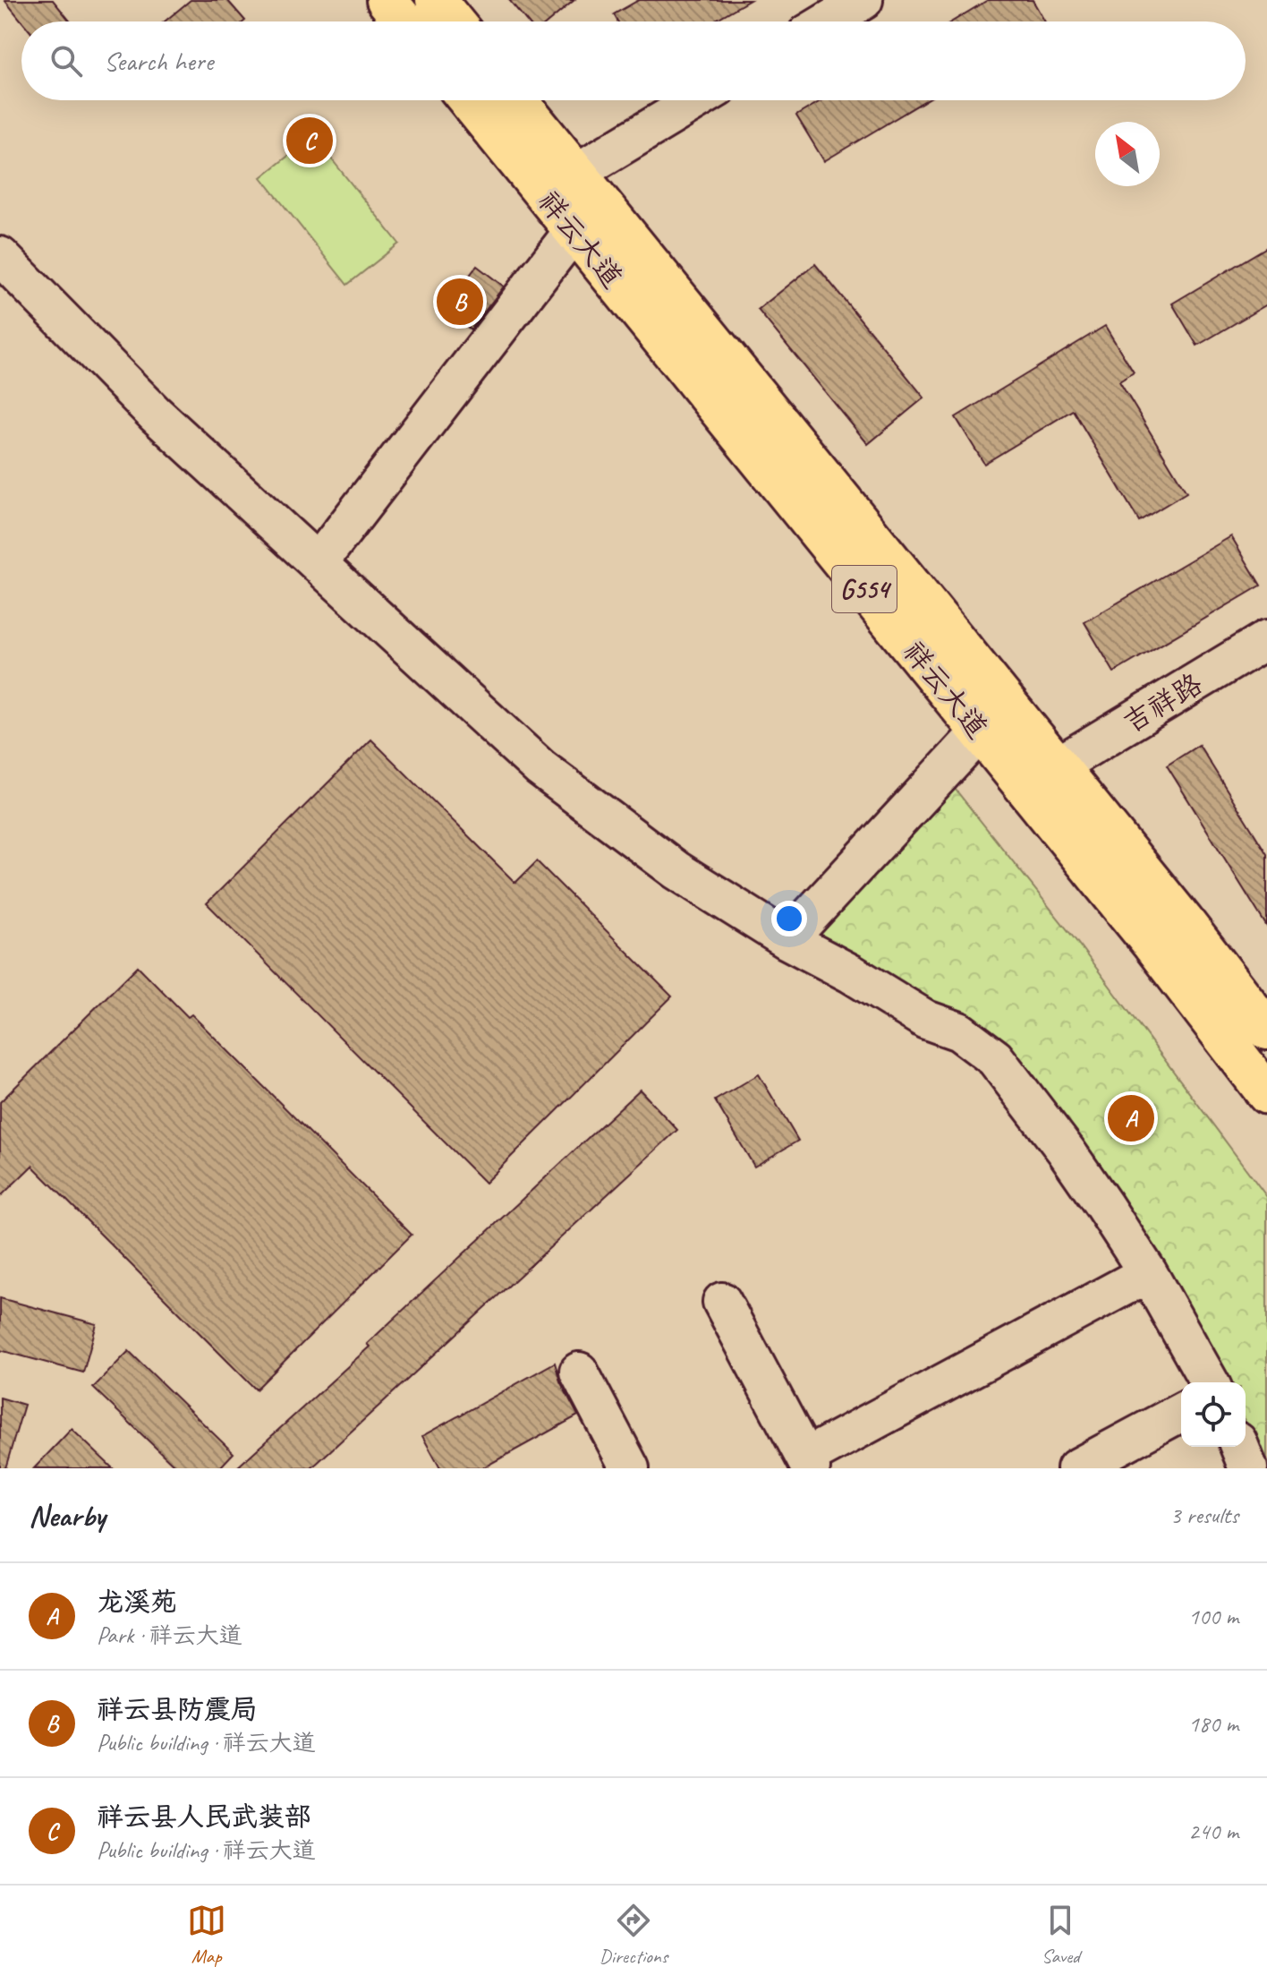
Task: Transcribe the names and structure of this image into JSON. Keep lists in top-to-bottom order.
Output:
{
  "streets": {
    "highway": ["祥云大道", "G554"],
    "street": ["吉祥路"]
  },
  "crossings": [
    ["祥云大道", "吉祥路"]
  ],
  "north": "top left",
  "page": {
    "search": "Search here",
    "pins": ["C", "B", "A"],
    "heading": ["Nearby", "3 results"],
    "list": [
      {
        "mark": "A",
        "name": "龙溪苑",
        "note": "Park · 祥云大道",
        "value": "100 m"
      },
      {
        "mark": "B",
        "name": "祥云县防震局",
        "note": "Public building · 祥云大道",
        "value": "180 m"
      },
      {
        "mark": "C",
        "name": "祥云县人民武装部",
        "note": "Public building · 祥云大道",
        "value": "240 m"
      }
    ],
    "nav": ["Map", "Directions", "Saved"]
  }
}
